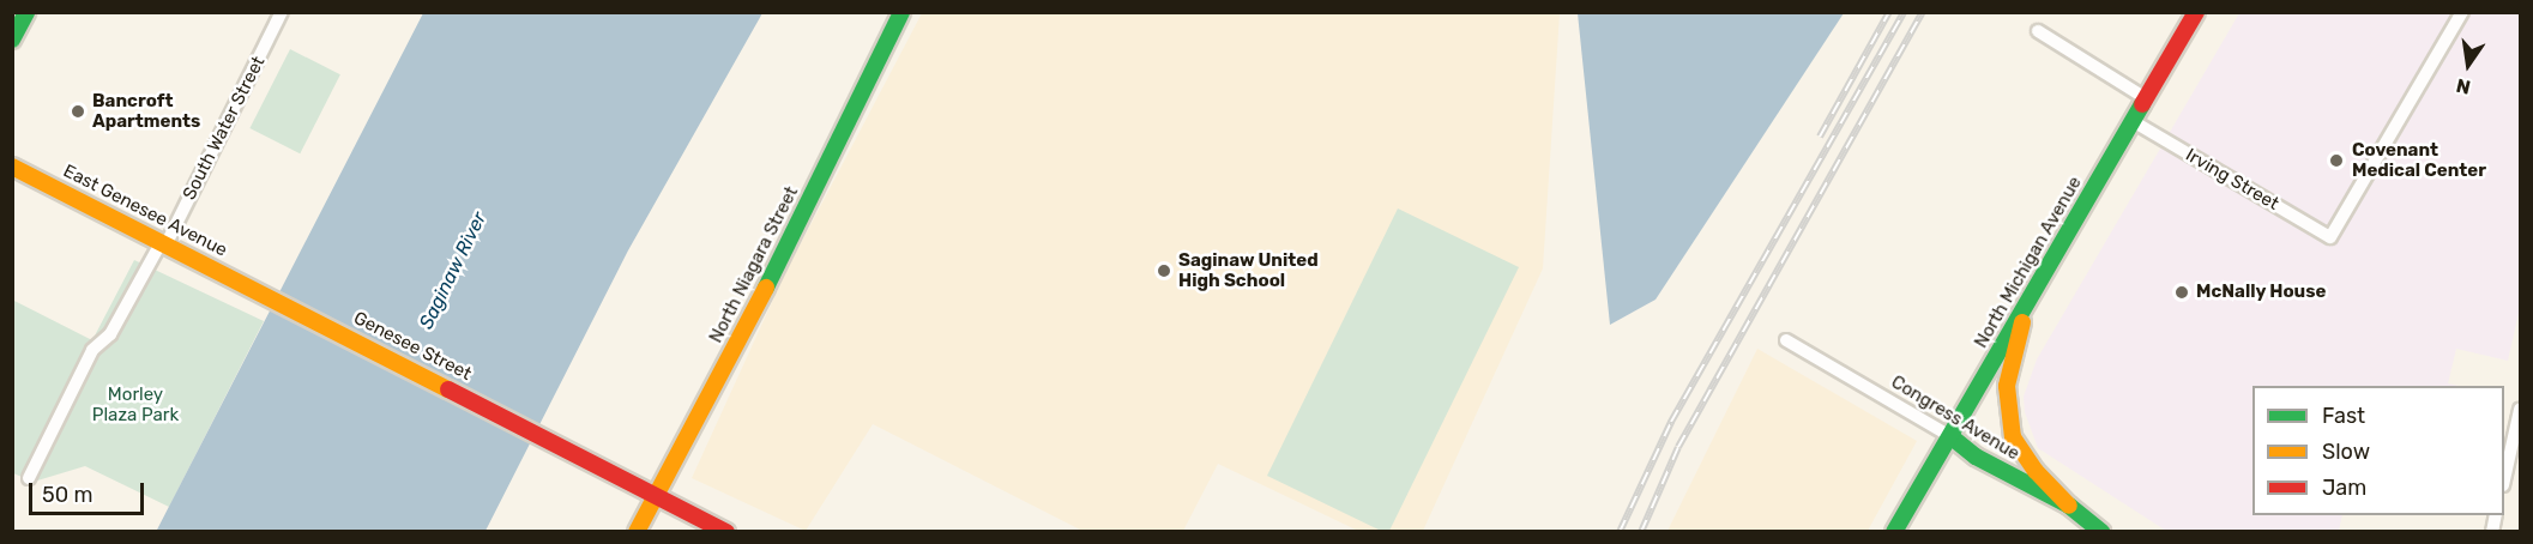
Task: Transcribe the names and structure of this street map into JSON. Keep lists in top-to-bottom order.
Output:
{
  "streets": {
    "main road": [
      "East Genesee Avenue",
      "North Michigan Avenue",
      "North Niagara Street",
      "Genesee Street",
      "Congress Avenue"
    ],
    "street": ["South Water Street", "Irving Street"]
  },
  "crossings": [
    ["South Water Street", "East Genesee Avenue"],
    ["Irving Street", "North Michigan Avenue"],
    ["East Genesee Avenue", "Genesee Street"],
    ["North Michigan Avenue", "Congress Avenue"],
    ["North Niagara Street", "Genesee Street"]
  ],
  "water": ["Saginaw River"],
  "parks": ["Morley Plaza Park"],
  "places": [
    "Bancroft Apartments",
    "Covenant Medical Center",
    "Saginaw United High School",
    "McNally House"
  ],
  "legend": ["Fast", "Slow", "Jam"],
  "scale_bar": "50 m",
  "north": "bottom"
}
